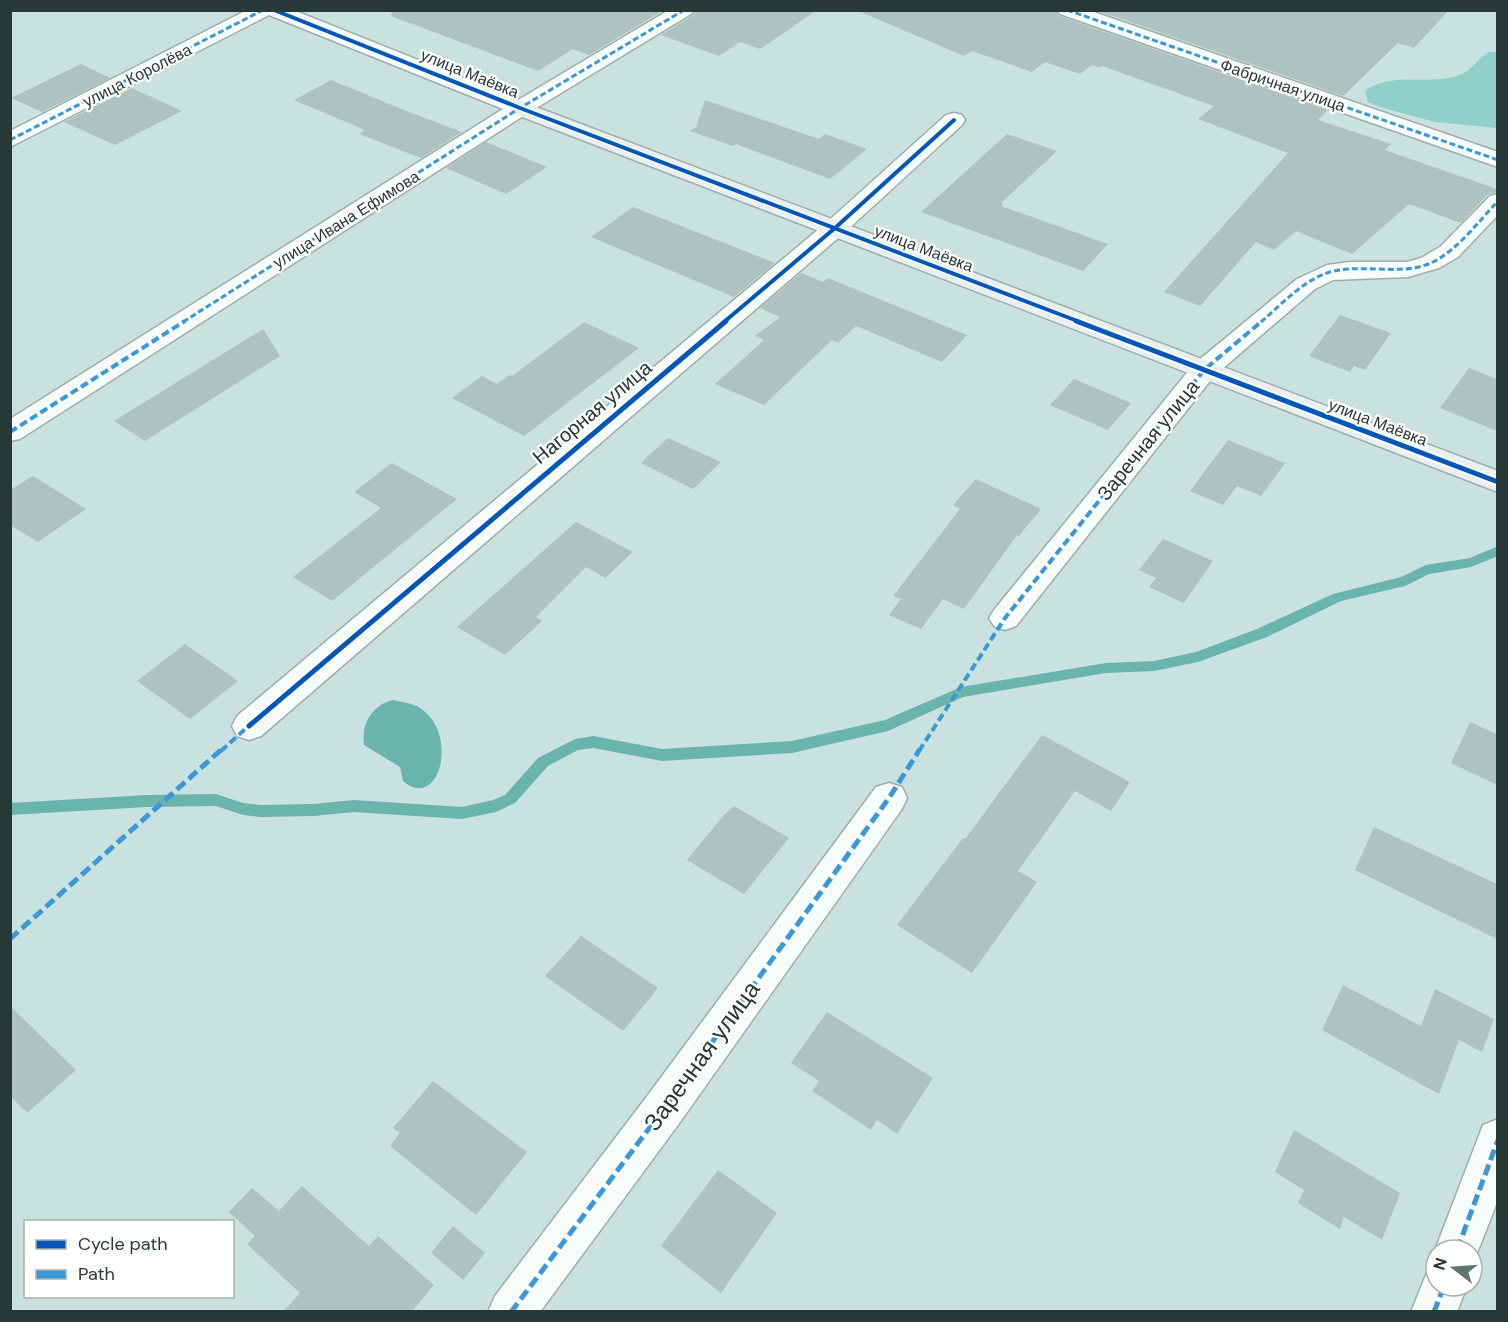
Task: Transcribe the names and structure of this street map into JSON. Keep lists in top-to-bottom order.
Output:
{
  "streets": {
    "street": [
      "улица Маёвка",
      "улица Королёва",
      "Фабричная улица",
      "улица Ивана Ефимова",
      "Нагорная улица",
      "Заречная улица"
    ]
  },
  "crossings": [
    ["улица Маёвка", "улица Ивана Ефимова"],
    ["улица Маёвка", "Нагорная улица"],
    ["улица Маёвка", "Заречная улица"]
  ],
  "legend": ["Cycle path", "Path"],
  "north": "left"
}
